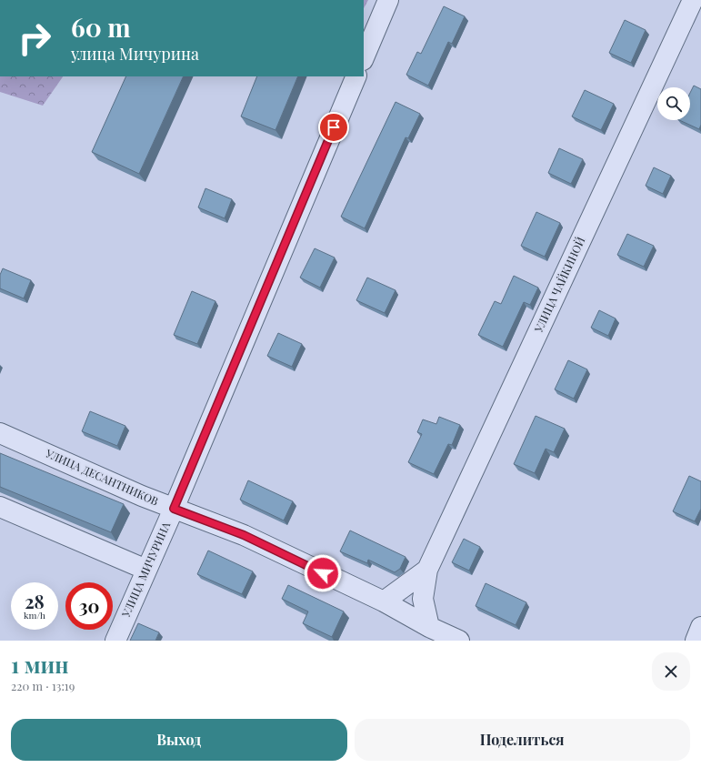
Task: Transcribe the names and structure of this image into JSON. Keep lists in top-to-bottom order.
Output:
{
  "streets": {
    "street": ["УЛИЦА ЧАЙКИНОЙ", "УЛИЦА ДЕСАНТНИКОВ", "УЛИЦА МИЧУРИНА"]
  },
  "crossings": [
    ["УЛИЦА ЧАЙКИНОЙ", "УЛИЦА ДЕСАНТНИКОВ"],
    ["УЛИЦА ДЕСАНТНИКОВ", "УЛИЦА МИЧУРИНА"]
  ],
  "page": {
    "turn": ["60 m", "улица Мичурина"],
    "speed": "28 km/h",
    "limit": "30",
    "heading": ["1 мин", "220 m · 13:19"],
    "buttons": ["Выход", "Поделиться"]
  }
}
